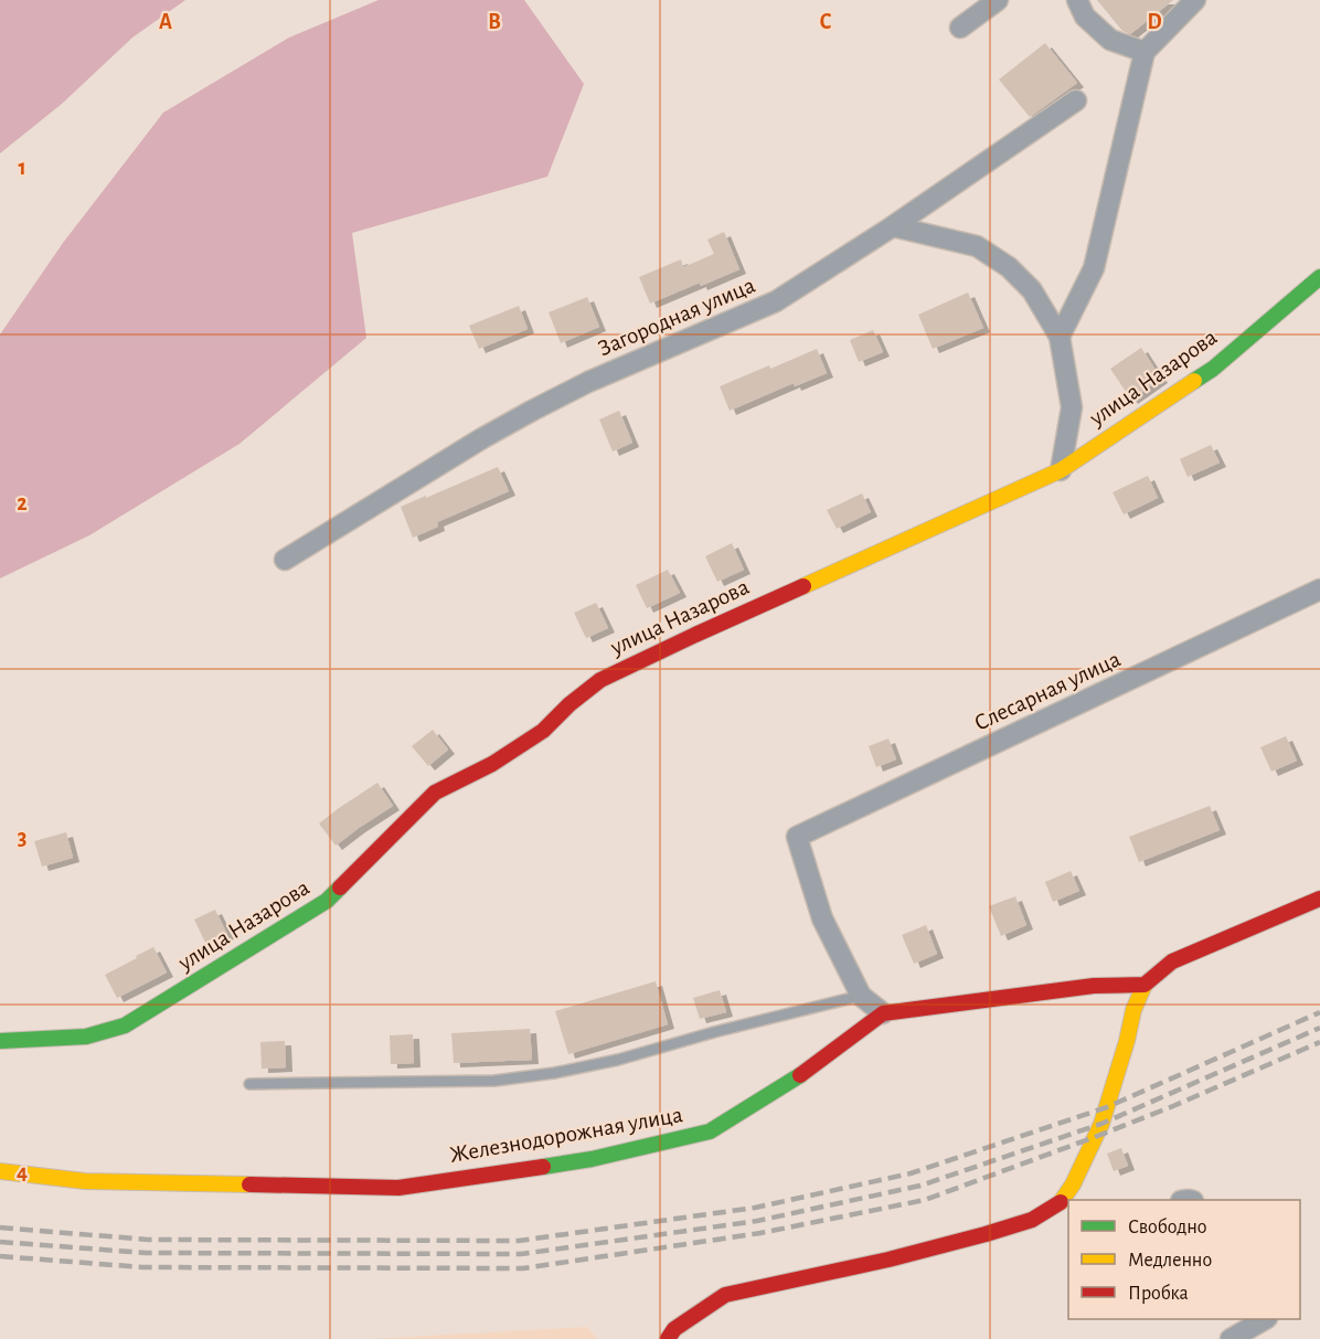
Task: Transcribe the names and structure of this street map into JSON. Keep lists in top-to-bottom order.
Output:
{
  "streets": {
    "street": [
      "Загородная улица",
      "улица Назарова",
      "Слесарная улица",
      "Железнодорожная улица"
    ]
  },
  "legend": ["Свободно", "Медленно", "Пробка"],
  "grid": {
    "columns": [
      "A",
      "B",
      "C",
      "D"
    ],
    "rows": [
      "1",
      "2",
      "3",
      "4"
    ]
  }
}
